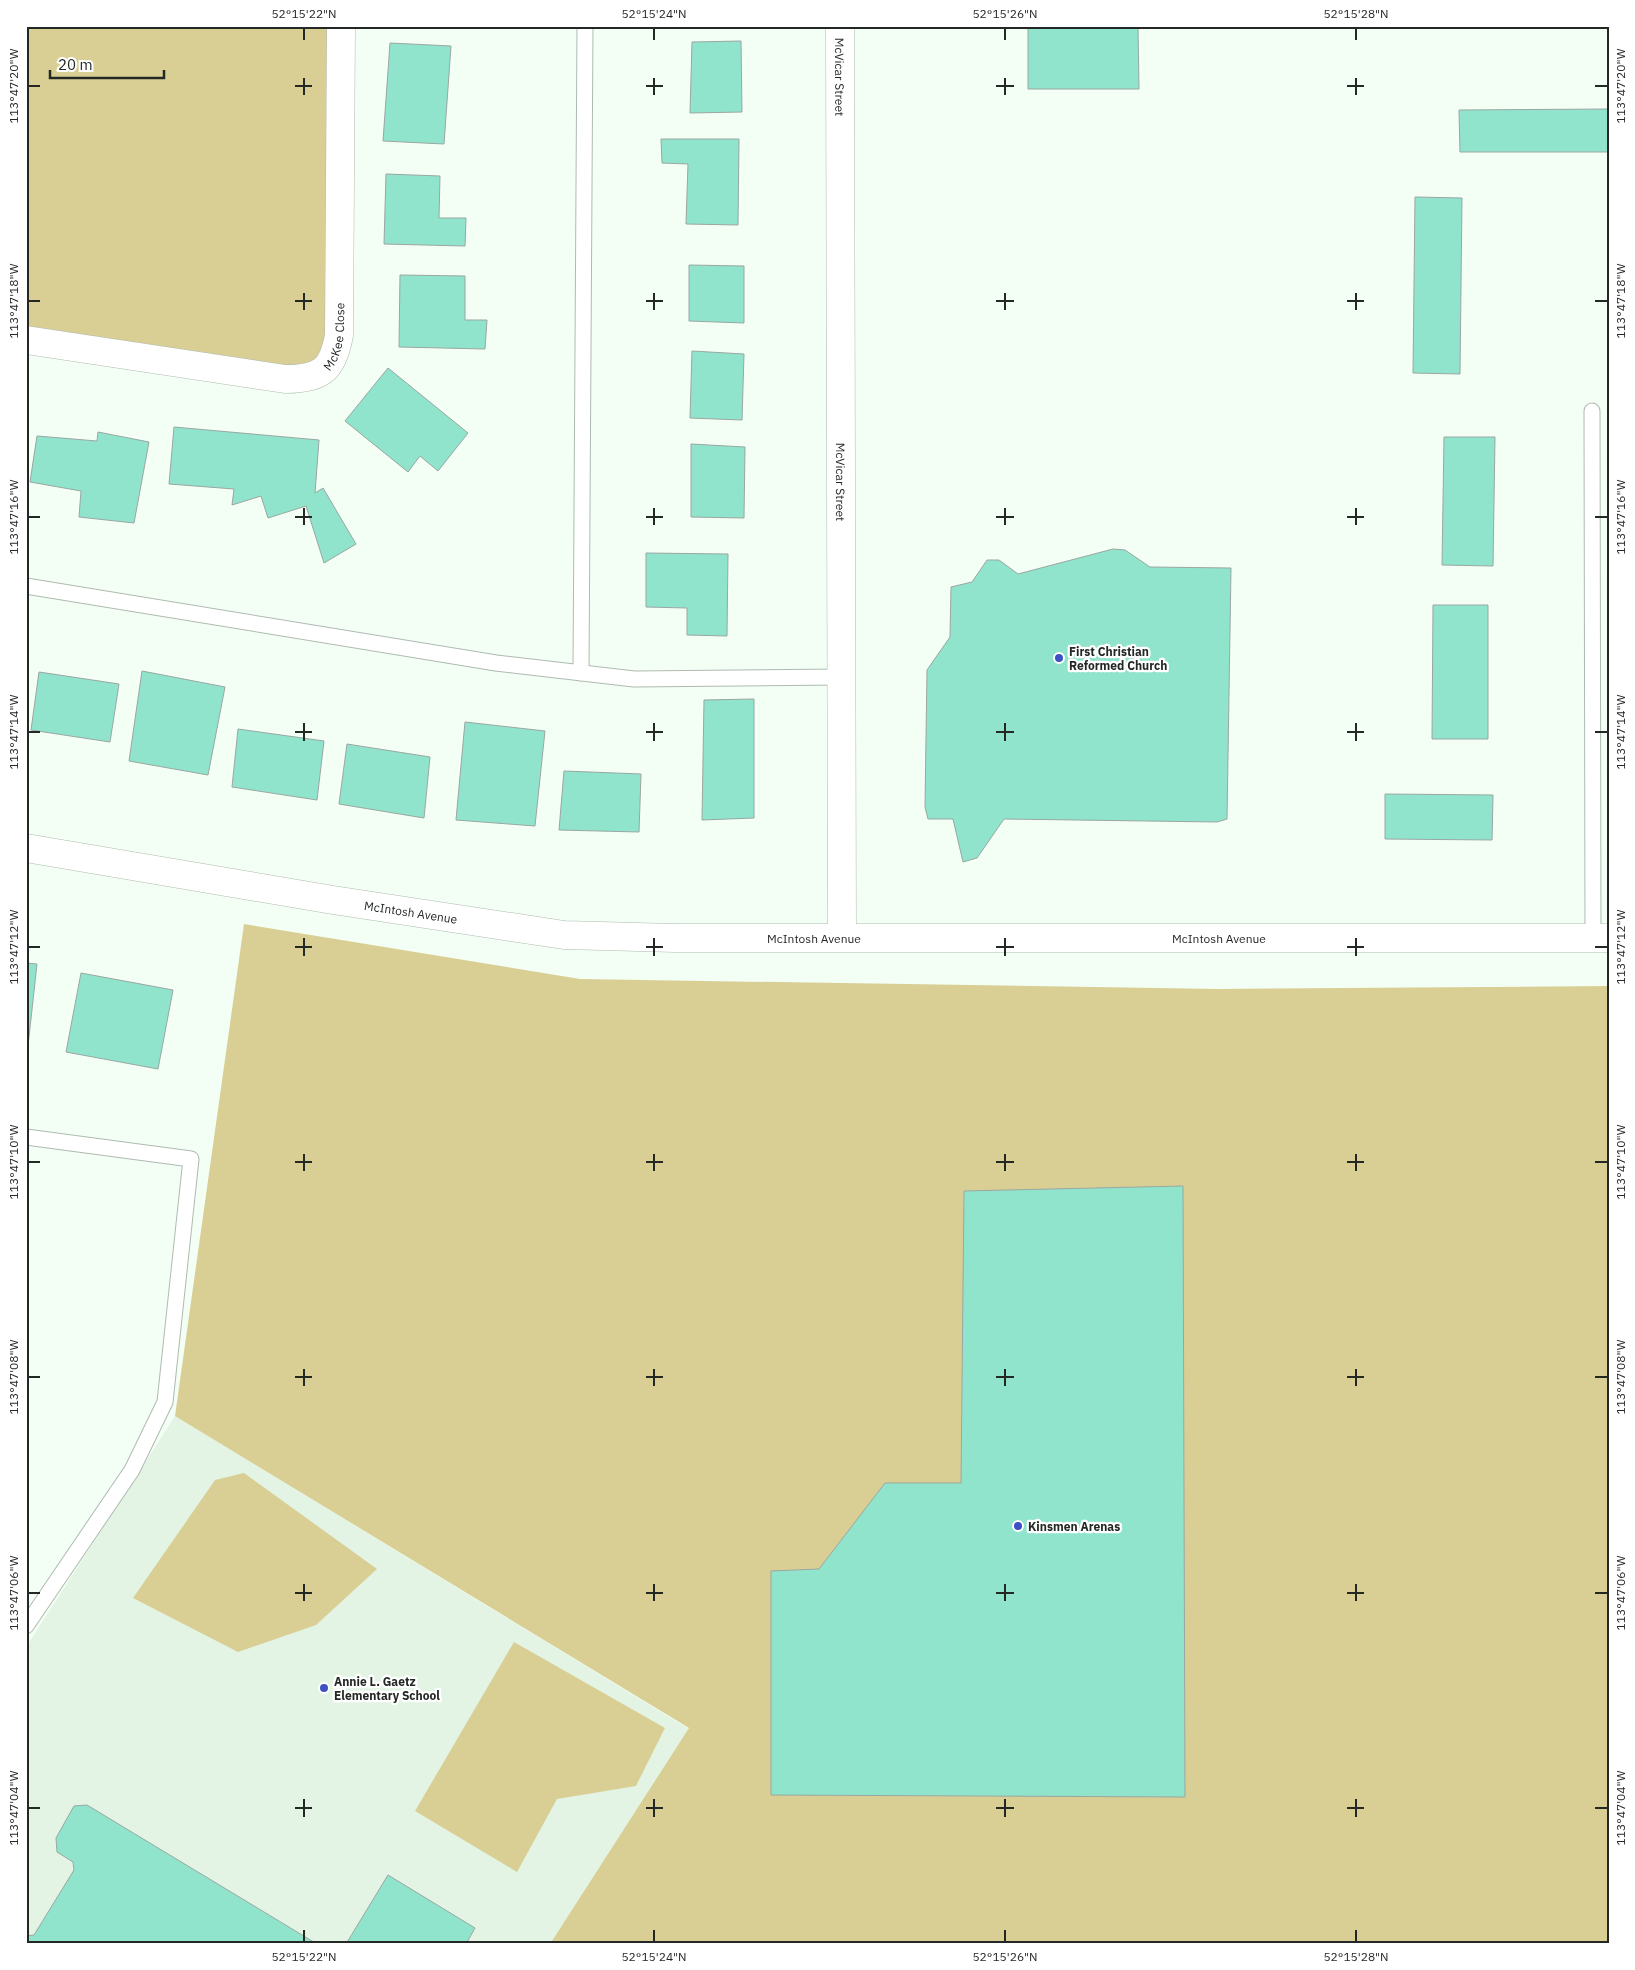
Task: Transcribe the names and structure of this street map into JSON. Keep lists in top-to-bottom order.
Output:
{
  "streets": {
    "street": ["McVicar Street", "McKee Close", "McIntosh Avenue"]
  },
  "crossings": [
    ["McVicar Street", "McIntosh Avenue"]
  ],
  "places": ["First Christian Reformed Church", "Kinsmen Arenas", "Annie L. Gaetz Elementary School"],
  "scale_bar": "20 m",
  "coordinates": [
    "52°15'22\"N",
    "52°15'24\"N",
    "52°15'26\"N",
    "52°15'28\"N",
    "113°47'20\"W",
    "113°47'18\"W",
    "113°47'16\"W",
    "113°47'14\"W",
    "113°47'12\"W",
    "113°47'10\"W",
    "113°47'08\"W",
    "113°47'06\"W",
    "113°47'04\"W"
  ]
}
